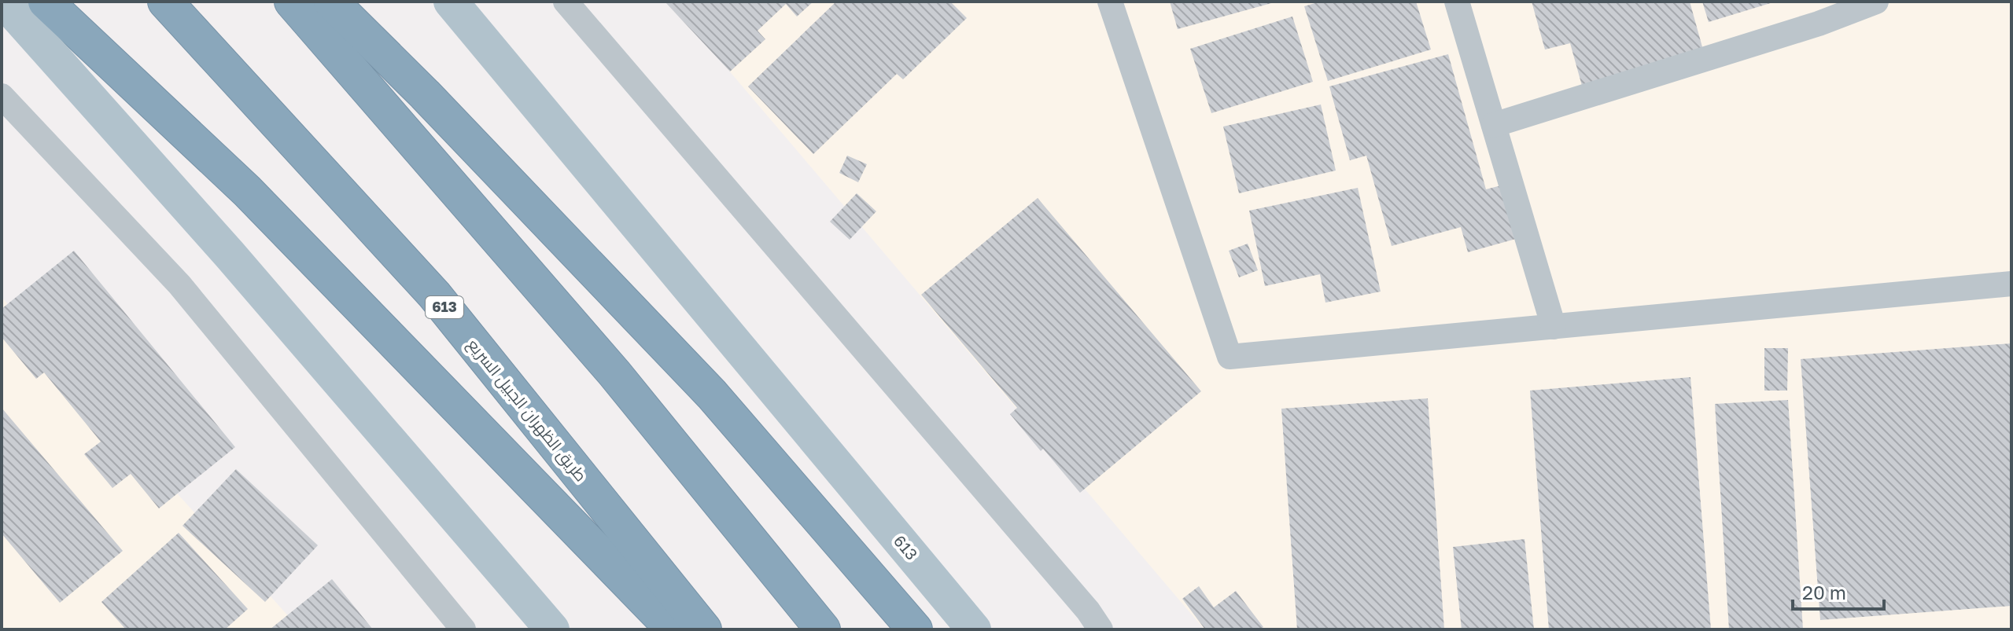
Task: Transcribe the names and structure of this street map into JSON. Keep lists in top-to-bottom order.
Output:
{
  "streets": {
    "highway": ["613", "طريق الظهران الجبيل السريع"]
  },
  "scale_bar": "20 m"
}
